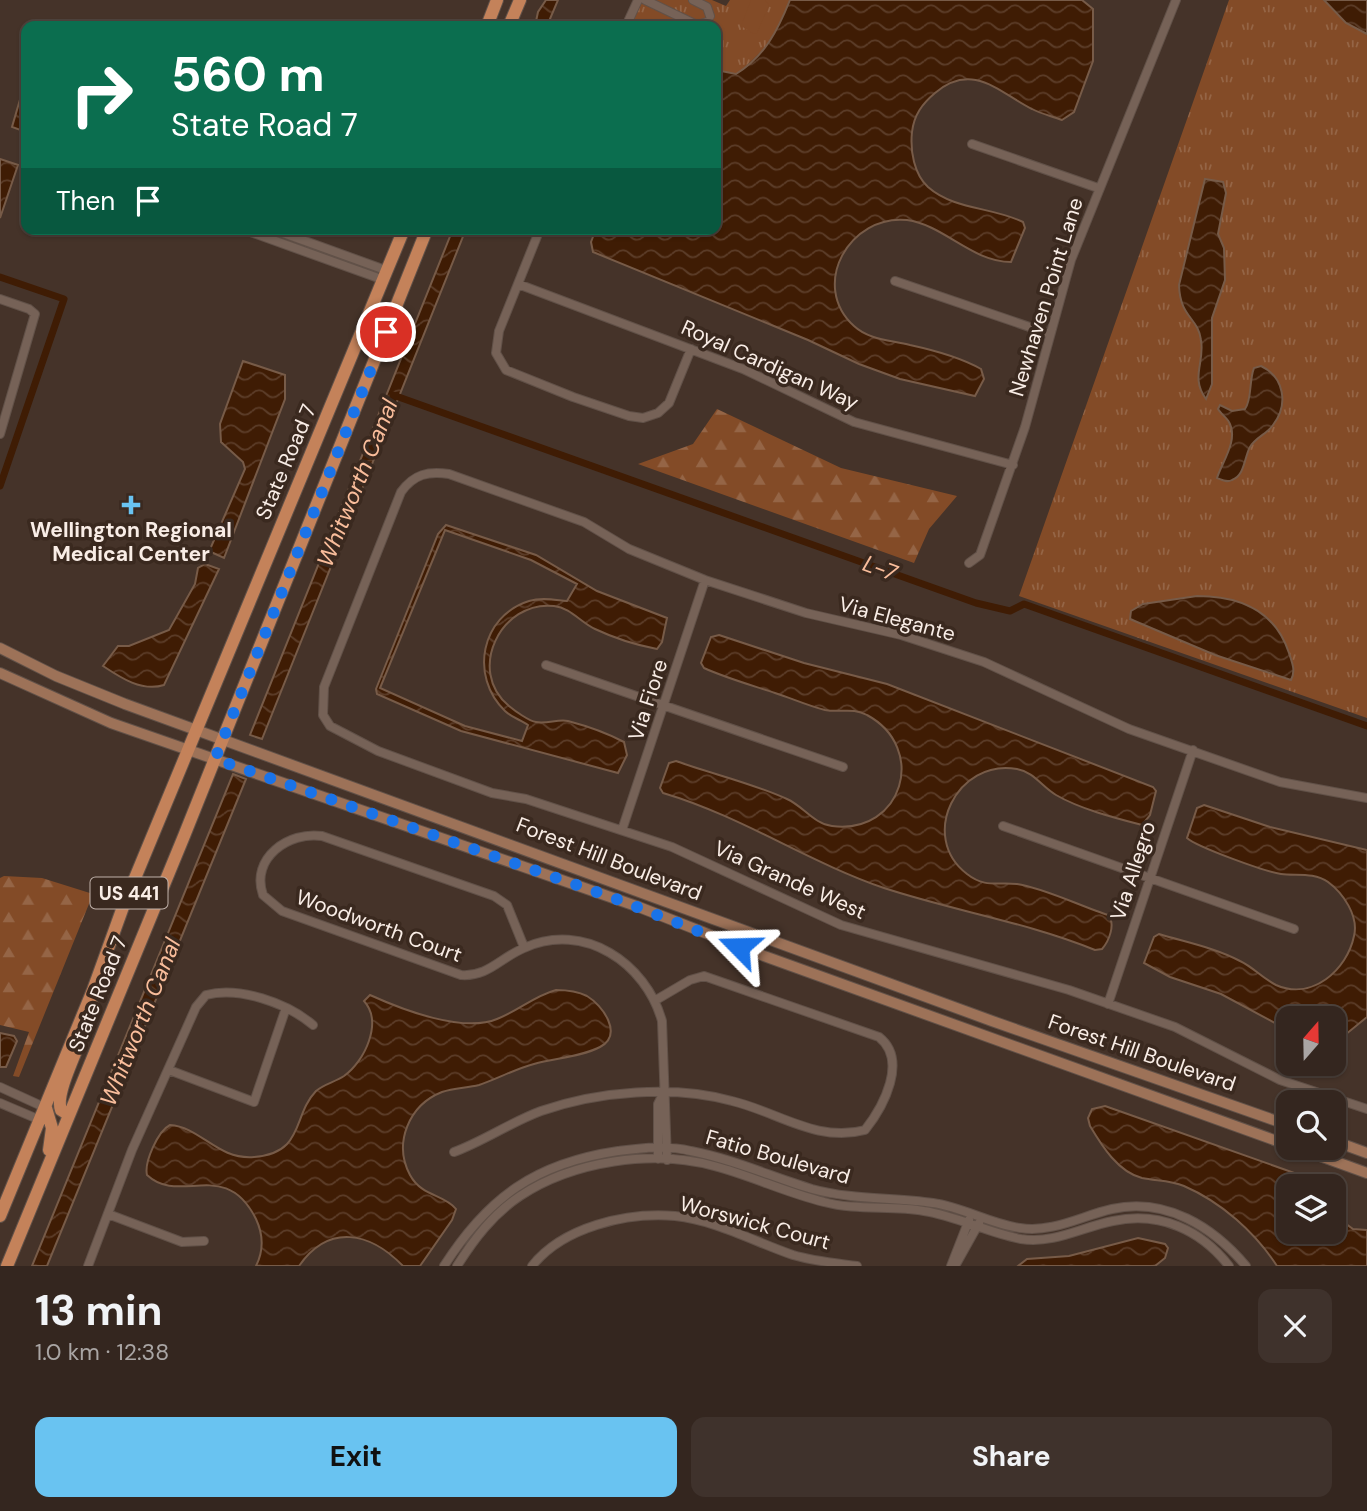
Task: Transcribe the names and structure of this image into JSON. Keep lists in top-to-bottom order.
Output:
{
  "streets": {
    "main road": ["State Road 7", "Forest Hill Boulevard", "US 441"],
    "street": [
      "Newhaven Point Lane",
      "Royal Cardigan Way",
      "Via Elegante",
      "Via Fiore",
      "Via Allegro",
      "Via Grande West",
      "Woodworth Court",
      "Fatio Boulevard",
      "Worswick Court"
    ]
  },
  "crossings": [
    ["Newhaven Point Lane", "Royal Cardigan Way"],
    ["State Road 7", "Forest Hill Boulevard"],
    ["Via Elegante", "Via Fiore"],
    ["Via Elegante", "Via Allegro"],
    ["Via Elegante", "Via Grande West"],
    ["Via Fiore", "Via Grande West"],
    ["Via Allegro", "Via Grande West"],
    ["Woodworth Court", "Fatio Boulevard"]
  ],
  "water": ["Whitworth Canal", "L-7"],
  "places": {
    "health": ["Wellington Regional Medical Center"]
  },
  "north": "top",
  "page": {
    "turn": ["560 m", "State Road 7"],
    "then": "Then",
    "heading": ["13 min", "1.0 km · 12:38"],
    "buttons": ["Exit", "Share"]
  }
}
